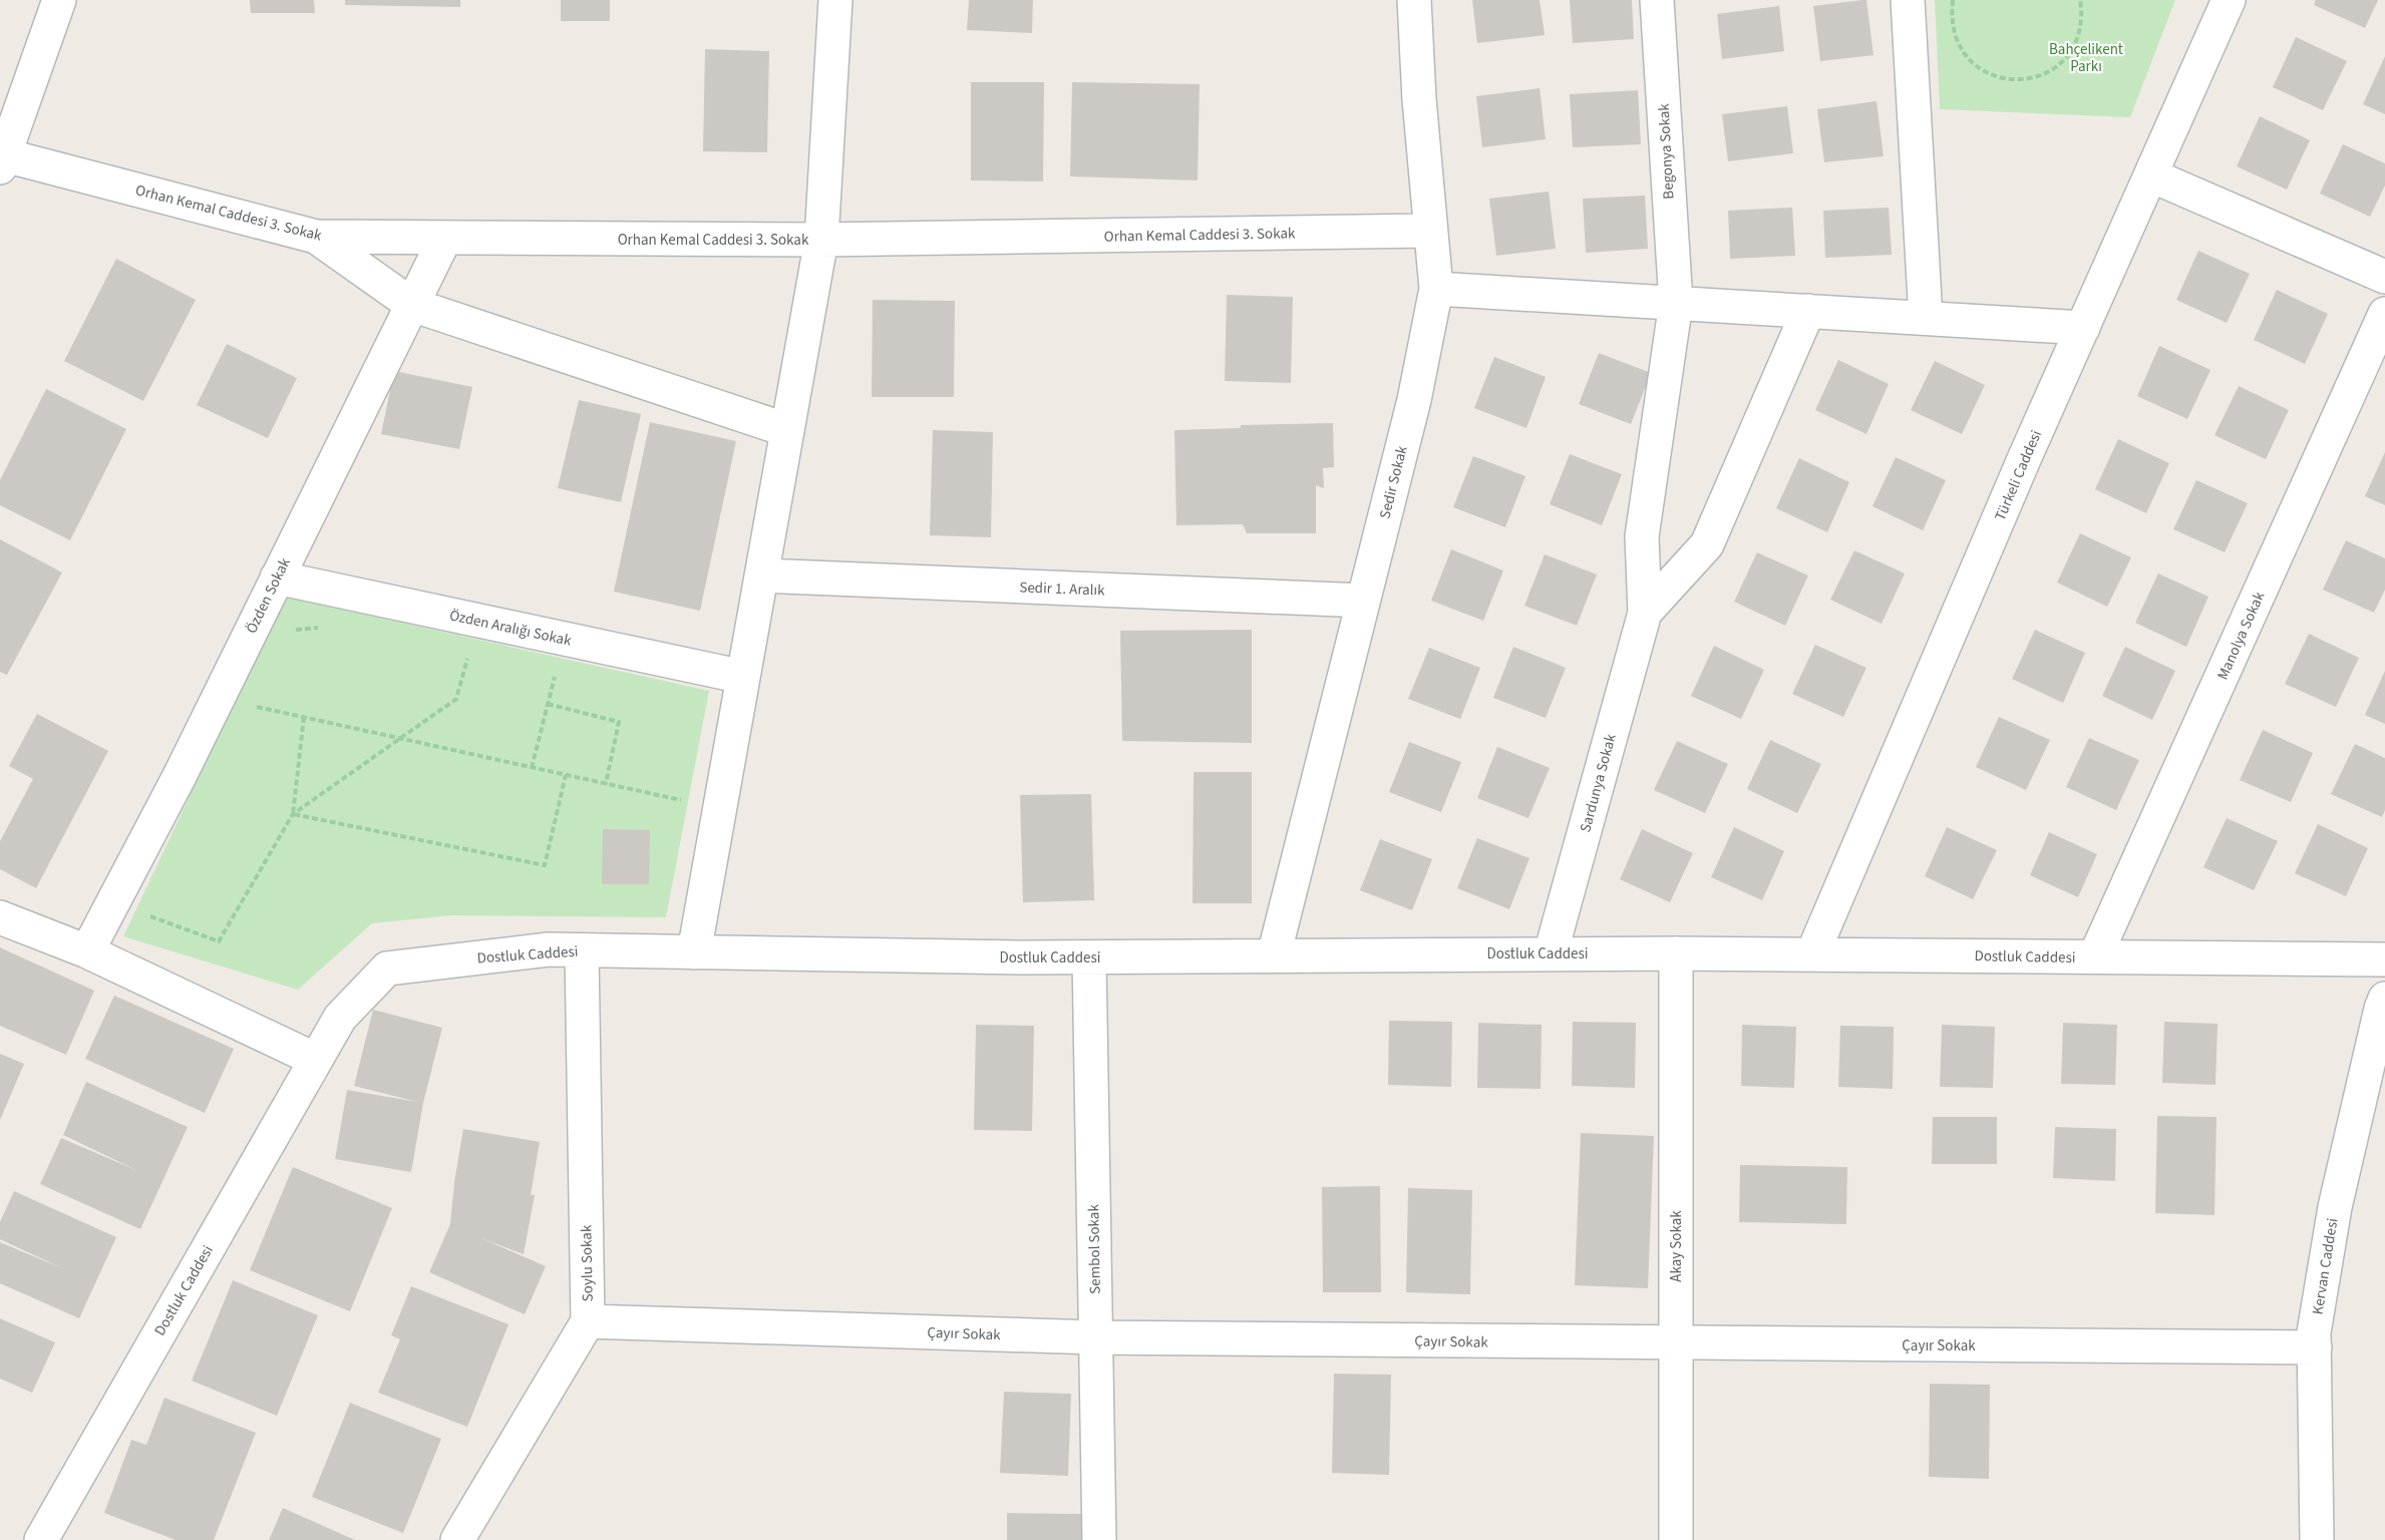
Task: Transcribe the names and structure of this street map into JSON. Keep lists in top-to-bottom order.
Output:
{
  "streets": {
    "street": [
      "Begonya Sokak",
      "Orhan Kemal Caddesi 3. Sokak",
      "Türkeli Caddesi",
      "Sedir Sokak",
      "Sedir 1. Aralık",
      "Özden Sokak",
      "Özden Aralığı Sokak",
      "Manolya Sokak",
      "Sardunya Sokak",
      "Dostluk Caddesi",
      "Akay Sokak",
      "Sembol Sokak",
      "Soylu Sokak",
      "Kervan Caddesi",
      "Çayır Sokak"
    ]
  },
  "crossings": [
    ["Begonya Sokak", "Sardunya Sokak"],
    ["Orhan Kemal Caddesi 3. Sokak", "Sedir Sokak"],
    ["Orhan Kemal Caddesi 3. Sokak", "Özden Sokak"],
    ["Türkeli Caddesi", "Dostluk Caddesi"],
    ["Sedir Sokak", "Sedir 1. Aralık"],
    ["Sedir Sokak", "Dostluk Caddesi"],
    ["Özden Sokak", "Özden Aralığı Sokak"],
    ["Manolya Sokak", "Dostluk Caddesi"],
    ["Sardunya Sokak", "Dostluk Caddesi"],
    ["Dostluk Caddesi", "Akay Sokak"],
    ["Dostluk Caddesi", "Sembol Sokak"],
    ["Dostluk Caddesi", "Soylu Sokak"],
    ["Akay Sokak", "Çayır Sokak"],
    ["Sembol Sokak", "Çayır Sokak"],
    ["Soylu Sokak", "Çayır Sokak"],
    ["Kervan Caddesi", "Çayır Sokak"]
  ],
  "parks": ["Bahçelikent Parkı"]
}
